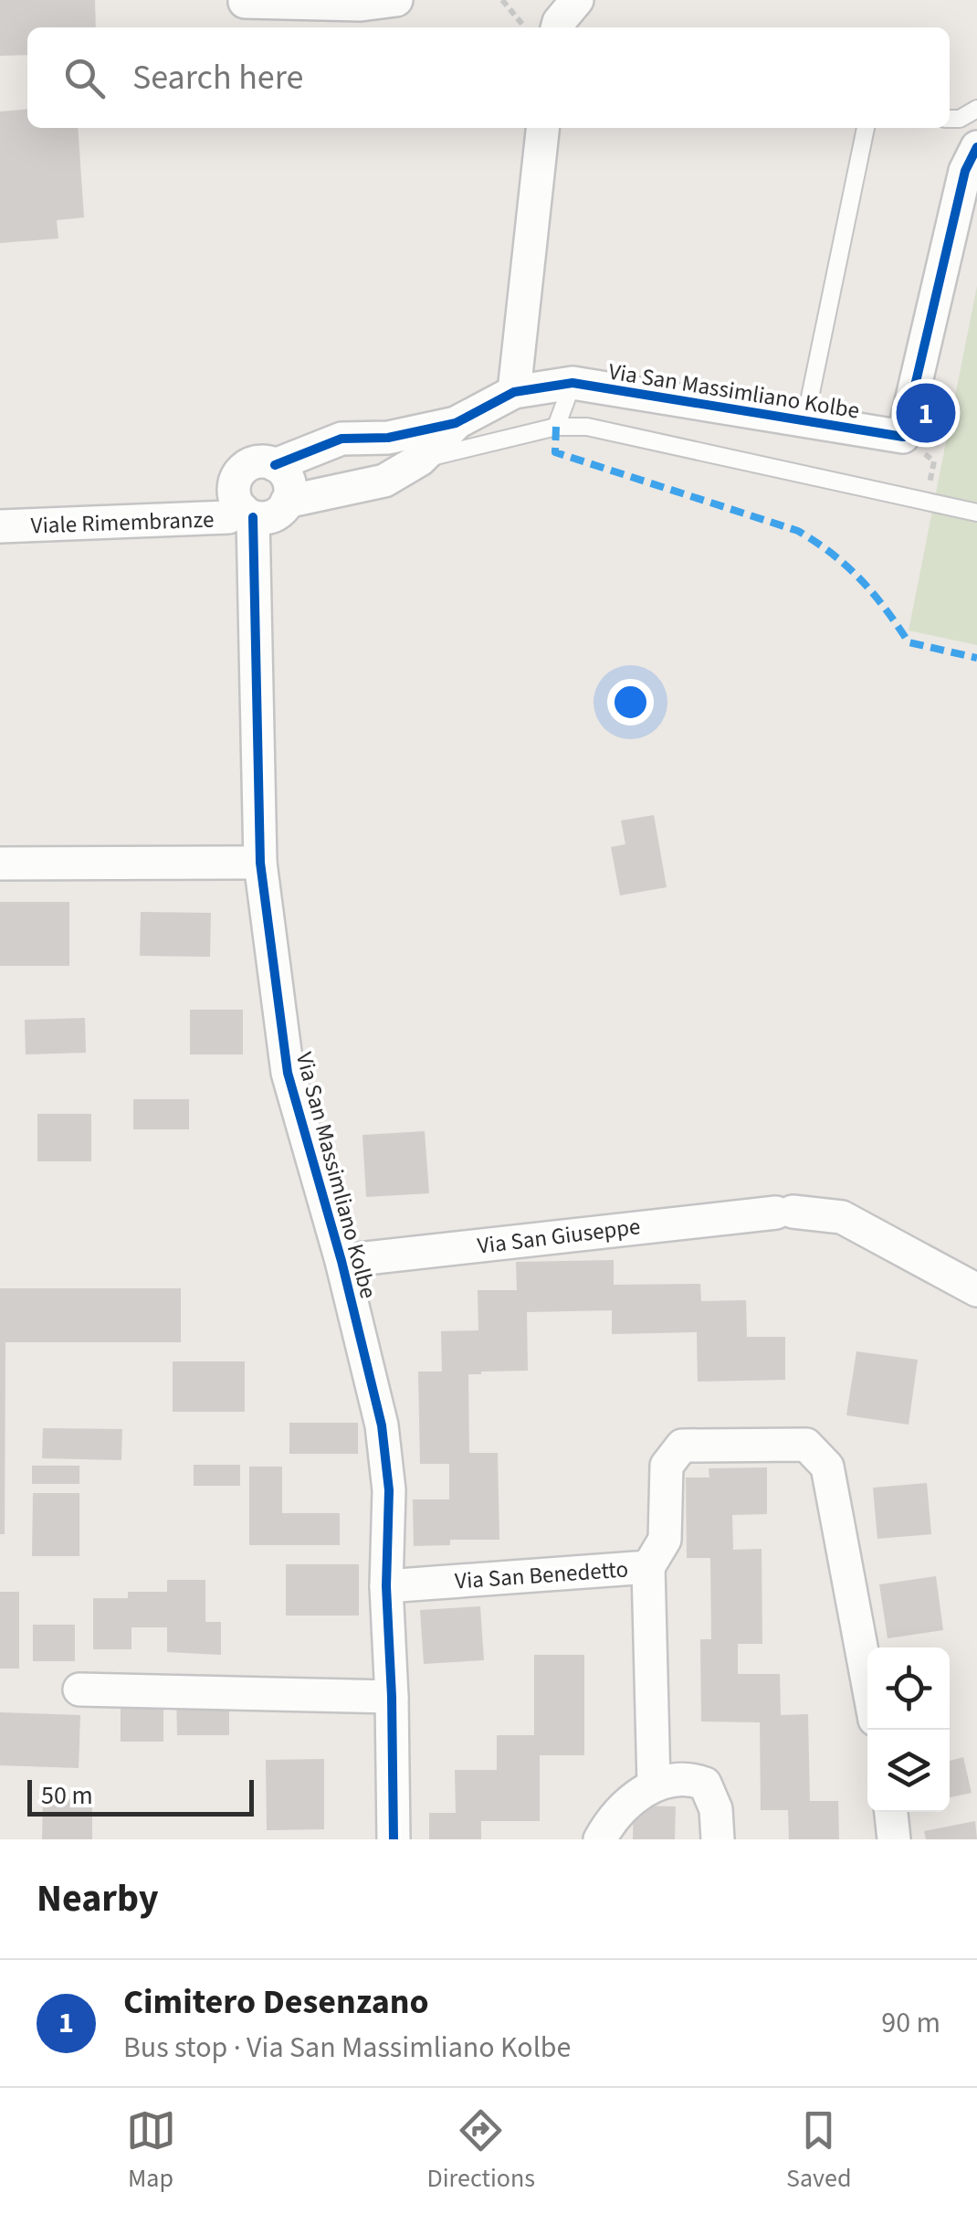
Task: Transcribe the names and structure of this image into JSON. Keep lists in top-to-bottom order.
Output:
{
  "streets": {
    "street": [
      "Via San Massimliano Kolbe",
      "Viale Rimembranze",
      "Via San Giuseppe",
      "Via San Benedetto"
    ]
  },
  "crossings": [
    ["Via San Massimliano Kolbe", "Viale Rimembranze"],
    ["Via San Massimliano Kolbe", "Via San Giuseppe"],
    ["Via San Massimliano Kolbe", "Via San Benedetto"]
  ],
  "scale_bar": "50 m",
  "page": {
    "search": "Search here",
    "pins": "1",
    "scale": "50 m",
    "heading": "Nearby",
    "list": [
      {
        "mark": "1",
        "name": "Cimitero Desenzano",
        "note": "Bus stop · Via San Massimliano Kolbe",
        "value": "90 m"
      }
    ],
    "nav": ["Map", "Directions", "Saved"]
  }
}
